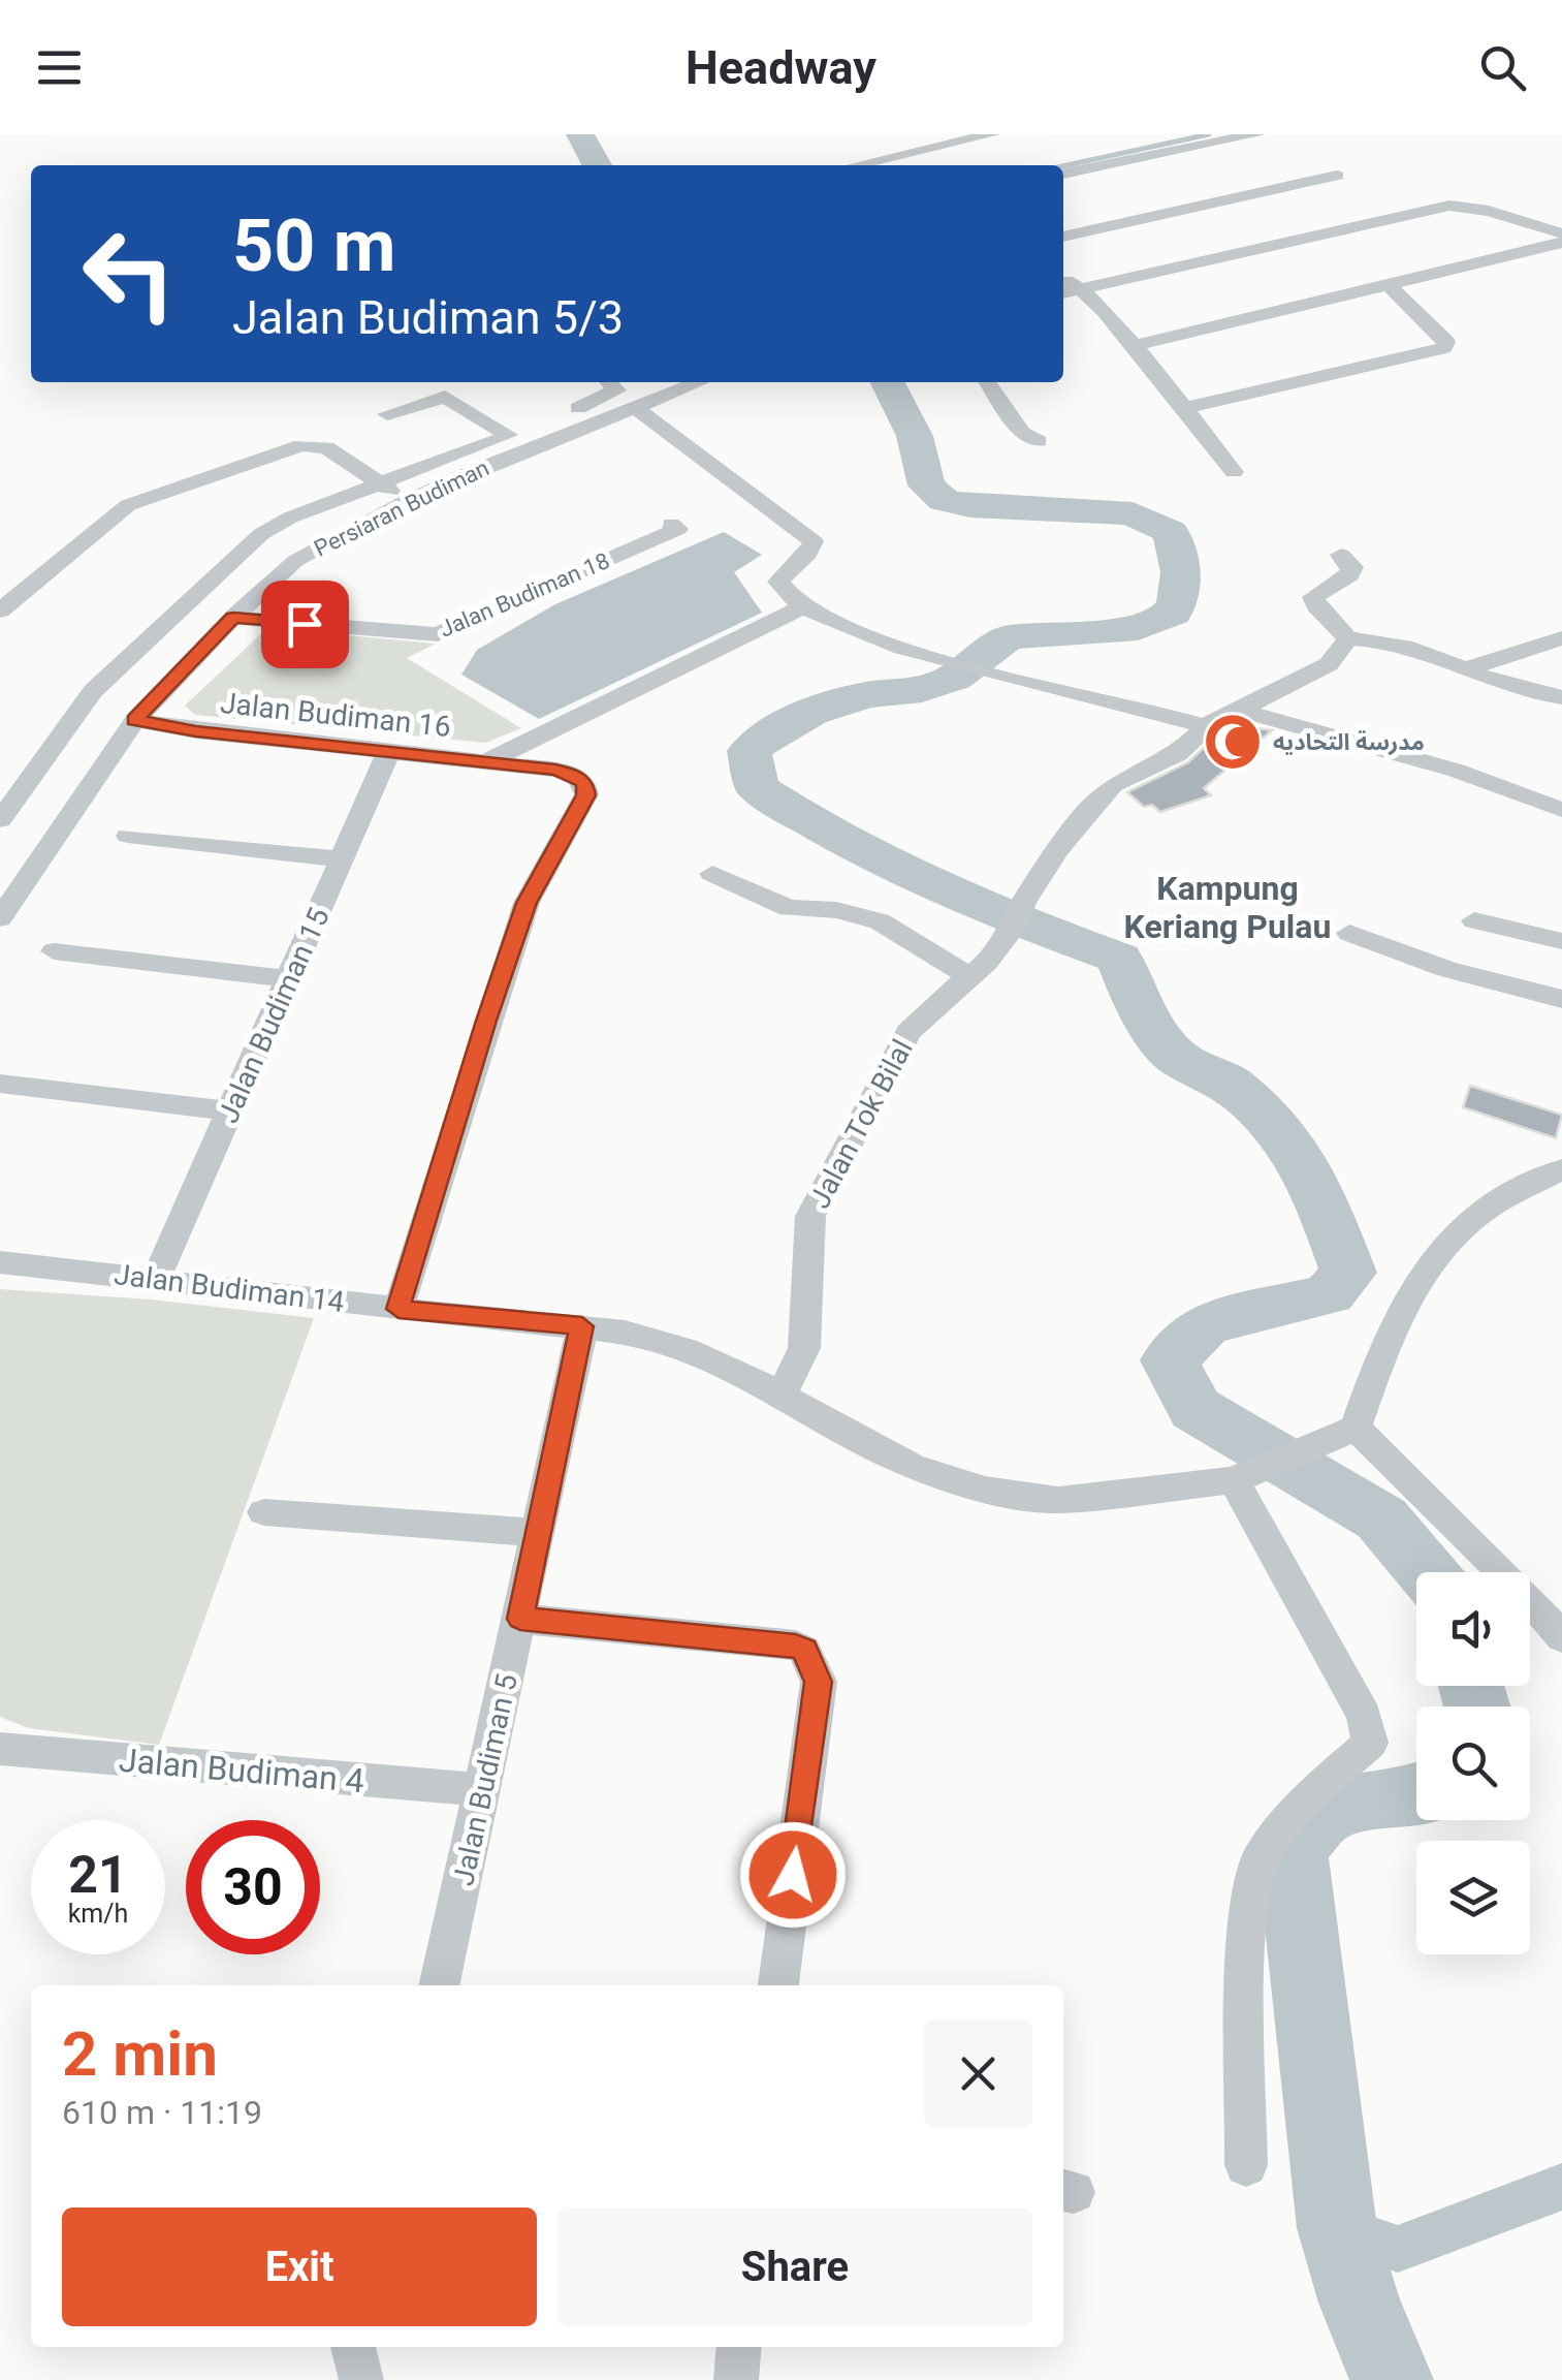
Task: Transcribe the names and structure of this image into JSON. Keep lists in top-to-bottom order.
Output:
{
  "streets": {
    "street": [
      "Persiaran Budiman",
      "Jalan Budiman 18",
      "Jalan Budiman 16",
      "Jalan Budiman 15",
      "Jalan Tok Bilal",
      "Jalan Budiman 14",
      "Jalan Budiman 4",
      "Jalan Budiman 5"
    ]
  },
  "crossings": [
    ["Persiaran Budiman", "Jalan Budiman 18"],
    ["Persiaran Budiman", "Jalan Budiman 16"],
    ["Jalan Budiman 16", "Jalan Budiman 15"],
    ["Jalan Budiman 16", "Jalan Budiman 14"],
    ["Jalan Budiman 15", "Jalan Budiman 14"],
    ["Jalan Tok Bilal", "Jalan Budiman 14"],
    ["Jalan Budiman 14", "Jalan Budiman 5"],
    ["Jalan Budiman 4", "Jalan Budiman 5"]
  ],
  "districts": ["Kampung Keriang Pulau"],
  "places": {
    "mosque": ["مدرسة التحاديه"]
  },
  "page": {
    "header": "Headway",
    "turn": ["50 m", "Jalan Budiman 5/3"],
    "speed": "21 km/h",
    "limit": "30",
    "heading": ["2 min", "610 m · 11:19"],
    "buttons": ["Exit", "Share"]
  }
}
